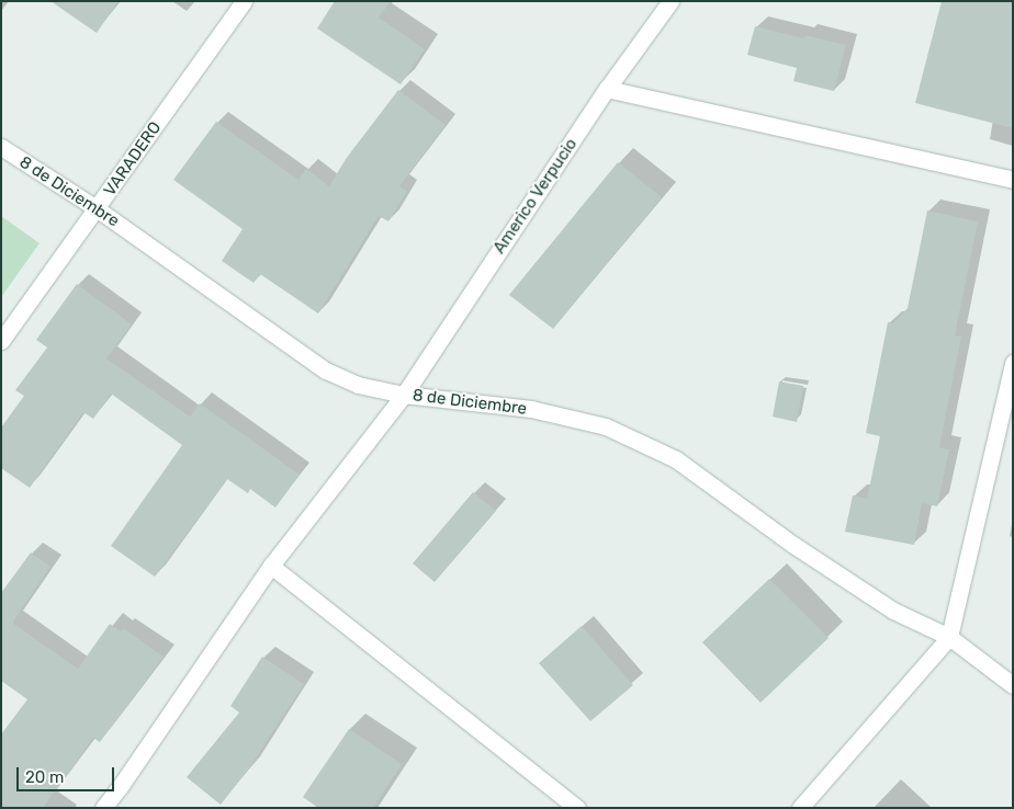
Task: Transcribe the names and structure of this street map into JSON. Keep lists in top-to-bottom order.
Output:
{
  "streets": {
    "street": ["VARADERO", "8 de Diciembre", "Americo Verpucio"]
  },
  "crossings": [
    ["VARADERO", "8 de Diciembre"],
    ["8 de Diciembre", "Americo Verpucio"]
  ],
  "scale_bar": "20 m"
}
